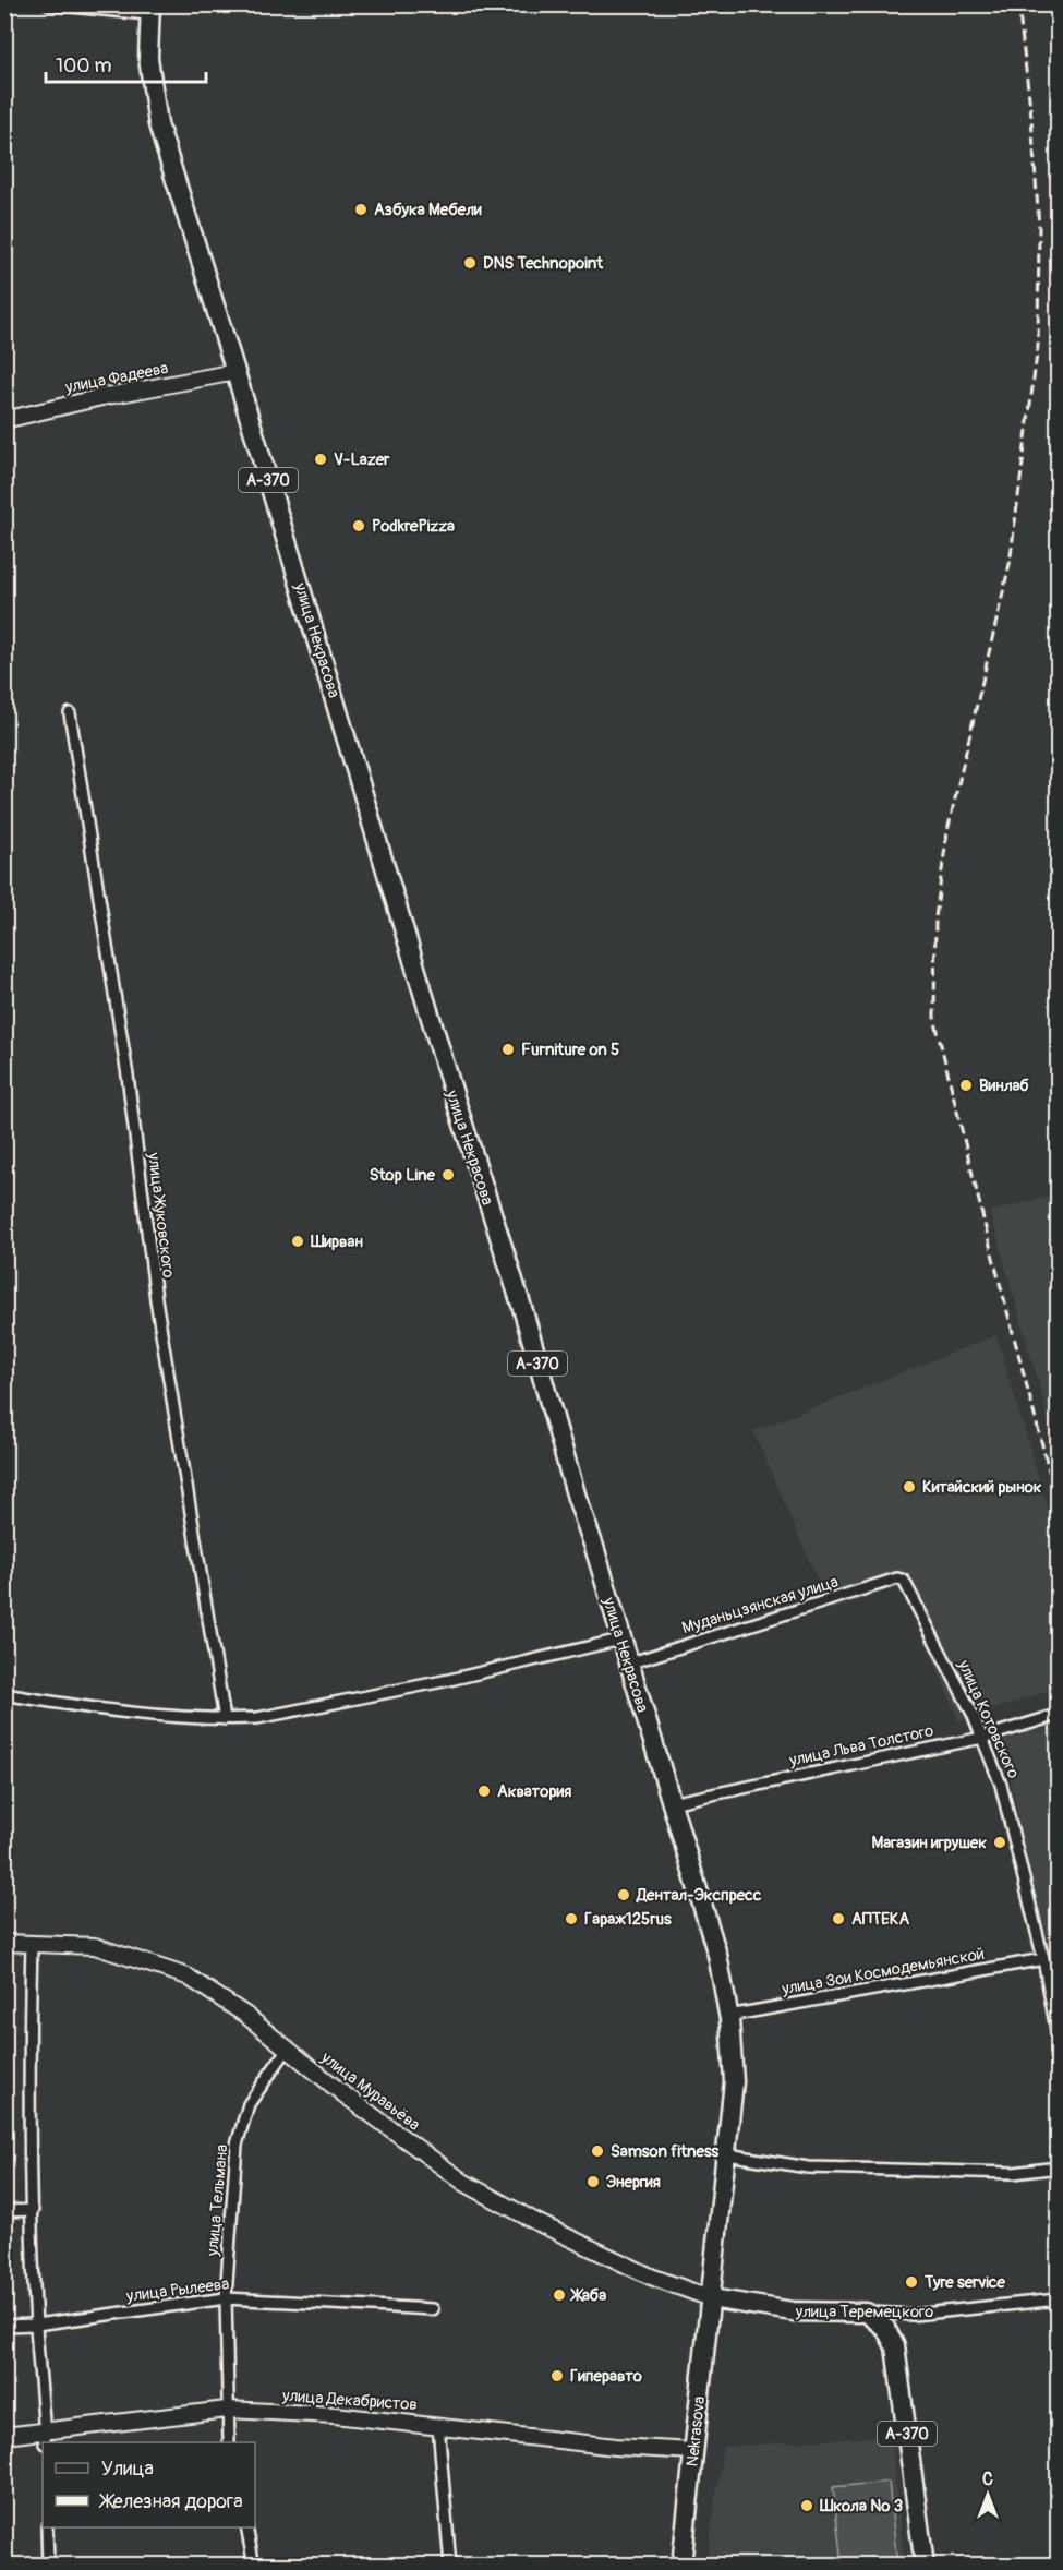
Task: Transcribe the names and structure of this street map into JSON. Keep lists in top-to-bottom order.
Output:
{
  "streets": {
    "highway": [
      "А-370",
      "улица Некрасова",
      "улица Теремецкого",
      "Nekrasova"
    ],
    "street": [
      "улица Фадеева",
      "улица Жуковского",
      "Муданьцзянская улица",
      "улица Котовского",
      "улица Льва Толстого",
      "улица Зои Космодемьянской",
      "улица Муравьёва",
      "улица Тельмана",
      "улица Рылеева",
      "улица Декабристов"
    ]
  },
  "crossings": [
    ["улица Фадеева", "улица Некрасова"],
    ["А-370", "улица Теремецкого"],
    ["улица Некрасова", "Муданьцзянская улица"],
    ["улица Некрасова", "улица Льва Толстого"],
    ["улица Некрасова", "улица Зои Космодемьянской"],
    ["улица Некрасова", "улица Муравьёва"],
    ["улица Некрасова", "улица Теремецкого"],
    ["улица Некрасова", "Nekrasova"],
    ["Муданьцзянская улица", "улица Котовского"],
    ["улица Котовского", "улица Льва Толстого"],
    ["улица Котовского", "улица Зои Космодемьянской"],
    ["улица Муравьёва", "улица Тельмана"],
    ["улица Муравьёва", "улица Теремецкого"],
    ["улица Муравьёва", "Nekrasova"],
    ["улица Тельмана", "улица Рылеева"],
    ["улица Тельмана", "улица Декабристов"],
    ["улица Теремецкого", "Nekrasova"],
    ["улица Декабристов", "Nekrasova"]
  ],
  "places": [
    "Азбука Мебели",
    "DNS Technopoint",
    "V-Lazer",
    "PodkrePizza",
    "Furniture on 5",
    "Винлаб",
    "Stop Line",
    "Ширван",
    "Китайский рынок",
    "Акватория",
    "Магазин игрушек",
    "Дентал-Экспресс",
    "Гараж125rus",
    "АПТЕКА",
    "Samson fitness",
    "Энергия",
    "Tyre service",
    "Жаба",
    "Гиперавто",
    "Школа № 3"
  ],
  "legend": ["Улица", "Железная дорога"],
  "scale_bar": "100 m",
  "north": "top"
}
